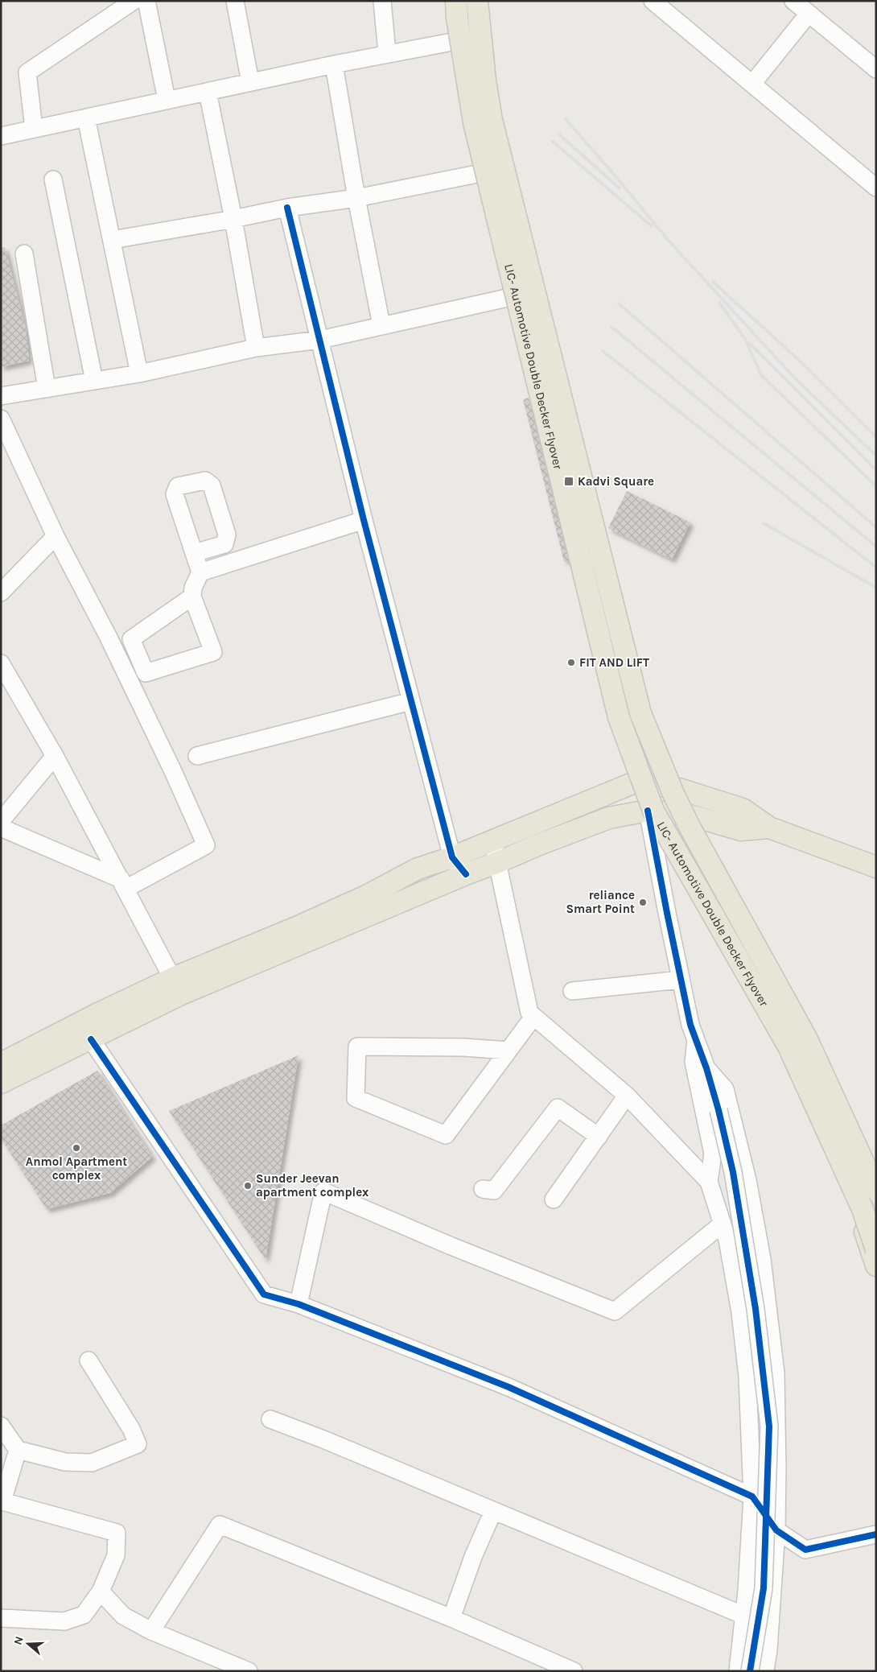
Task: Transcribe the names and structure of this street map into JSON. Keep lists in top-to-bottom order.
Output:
{
  "streets": {
    "main road": ["LIC- Automotive Double Decker Flyover"]
  },
  "places": {
    "transit": ["Kadvi Square"],
    "other": [
      "FIT AND LIFT",
      "reliance Smart Point",
      "Anmol Apartment complex",
      "Sunder Jeevan apartment complex"
    ]
  },
  "north": "left"
}
